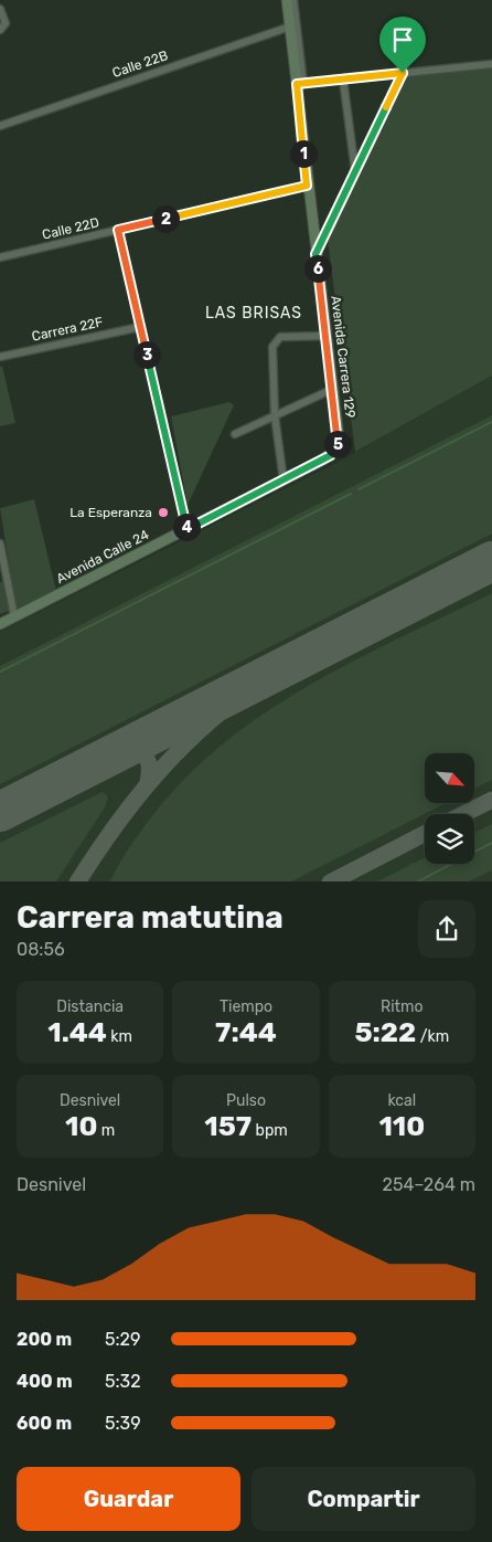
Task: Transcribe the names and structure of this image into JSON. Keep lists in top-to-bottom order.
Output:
{
  "streets": {
    "main road": ["Avenida Carrera 129", "Avenida Calle 24"],
    "street": ["Calle 22B", "Calle 22D", "Carrera 22F"]
  },
  "crossings": [
    ["Calle 22B", "Avenida Carrera 129"],
    ["Calle 22D", "Avenida Carrera 129"],
    ["Avenida Carrera 129", "Avenida Calle 24"]
  ],
  "districts": ["LAS BRISAS"],
  "places": ["La Esperanza"],
  "north": "bottom right",
  "page": {
    "pins": [
      "1",
      "2",
      "6",
      "3",
      "5",
      "4"
    ],
    "heading": ["Carrera matutina", "08:56"],
    "stats": [
      ["Distancia", "1.44 km"],
      ["Tiempo", "7:44"],
      ["Ritmo", "5:22 /km"],
      ["Desnivel", "10 m"],
      ["Pulso", "157 bpm"],
      ["kcal", "110"]
    ],
    "chart": ["Desnivel", "254–264 m"],
    "list": [
      {
        "name": "200 m",
        "note": "5:29"
      },
      {
        "name": "400 m",
        "note": "5:32"
      },
      {
        "name": "600 m",
        "note": "5:39"
      }
    ],
    "buttons": ["Guardar", "Compartir"]
  }
}
